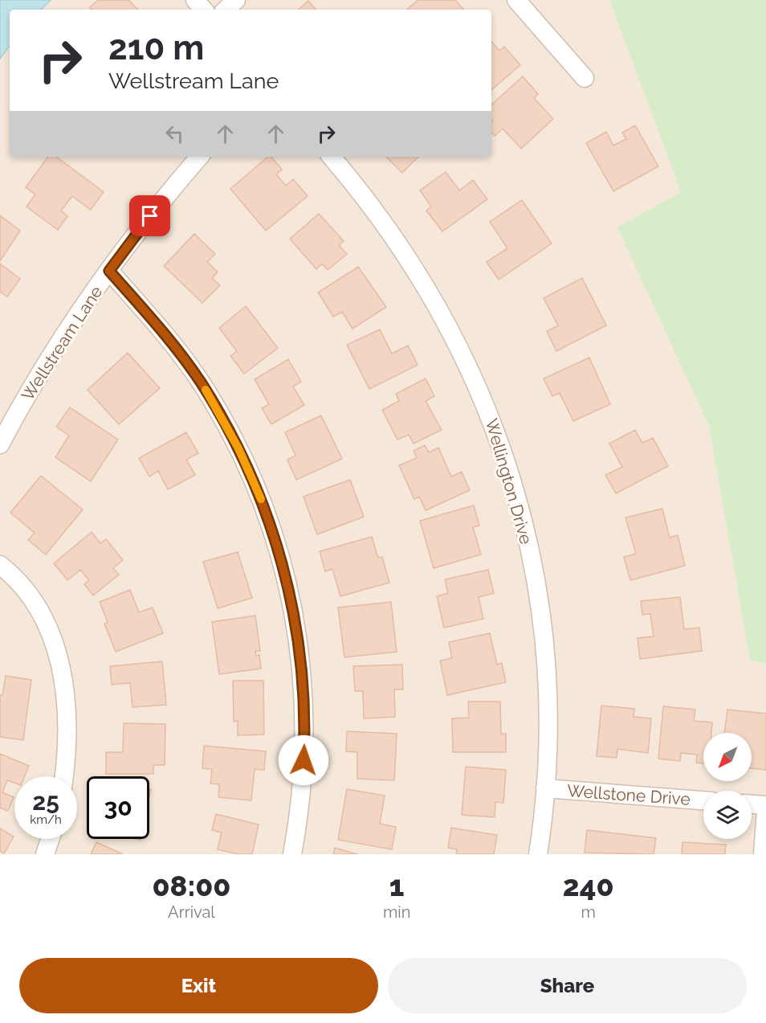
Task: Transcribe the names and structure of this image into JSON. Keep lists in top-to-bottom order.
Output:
{
  "streets": {
    "street": ["Wellstream Lane", "Wellington Drive", "Wellstone Drive"]
  },
  "crossings": [
    ["Wellington Drive", "Wellstone Drive"]
  ],
  "north": "bottom left",
  "page": {
    "turn": ["210 m", "Wellstream Lane"],
    "speed": "25 km/h",
    "limit": "30",
    "eta": [
      "08:00",
      "Arrival",
      "1",
      "min",
      "240",
      "m"
    ],
    "buttons": ["Exit", "Share"]
  }
}
